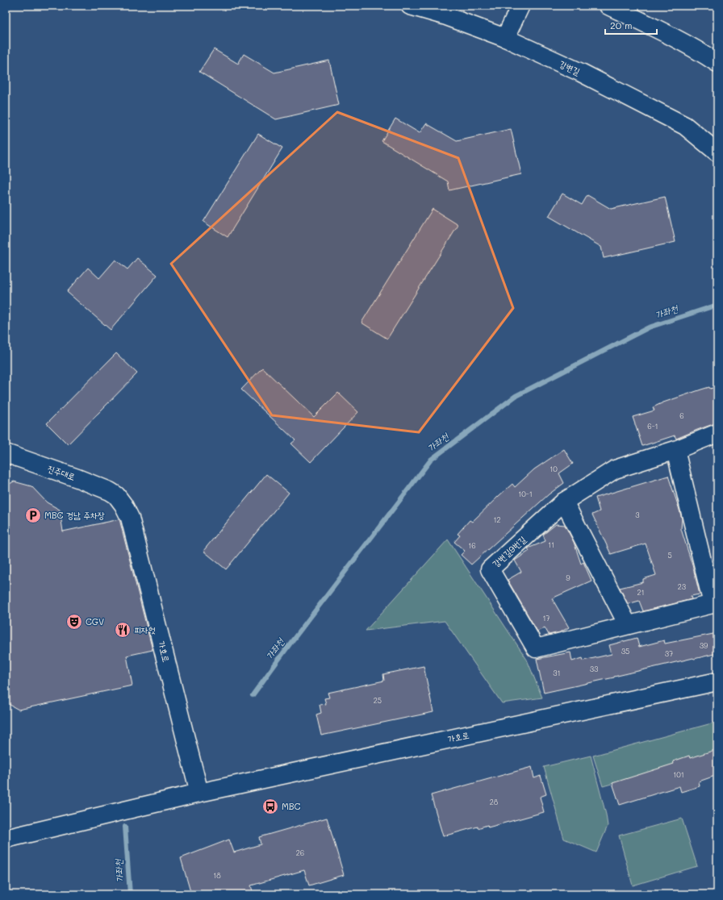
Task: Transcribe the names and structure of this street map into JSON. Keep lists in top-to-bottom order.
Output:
{
  "streets": {
    "street": [
      "강변길",
      "진주대로",
      "강변길9번길",
      "가호로"
    ]
  },
  "crossings": [
    ["진주대로", "가호로"]
  ],
  "water": ["가좌천"],
  "places": {
    "parking": ["MBC 경남 주차장"],
    "theatre": ["CGV"],
    "restaurant": ["피자헛"],
    "bus stop": ["MBC"]
  },
  "house_numbers": [
    "6",
    "6-1",
    "10",
    "10-1",
    "3",
    "12",
    "11",
    "16",
    "5",
    "9",
    "23",
    "21",
    "17",
    "39",
    "35",
    "37",
    "33",
    "31",
    "25",
    "101",
    "28",
    "26",
    "18"
  ],
  "scale_bar": "20 m"
}
